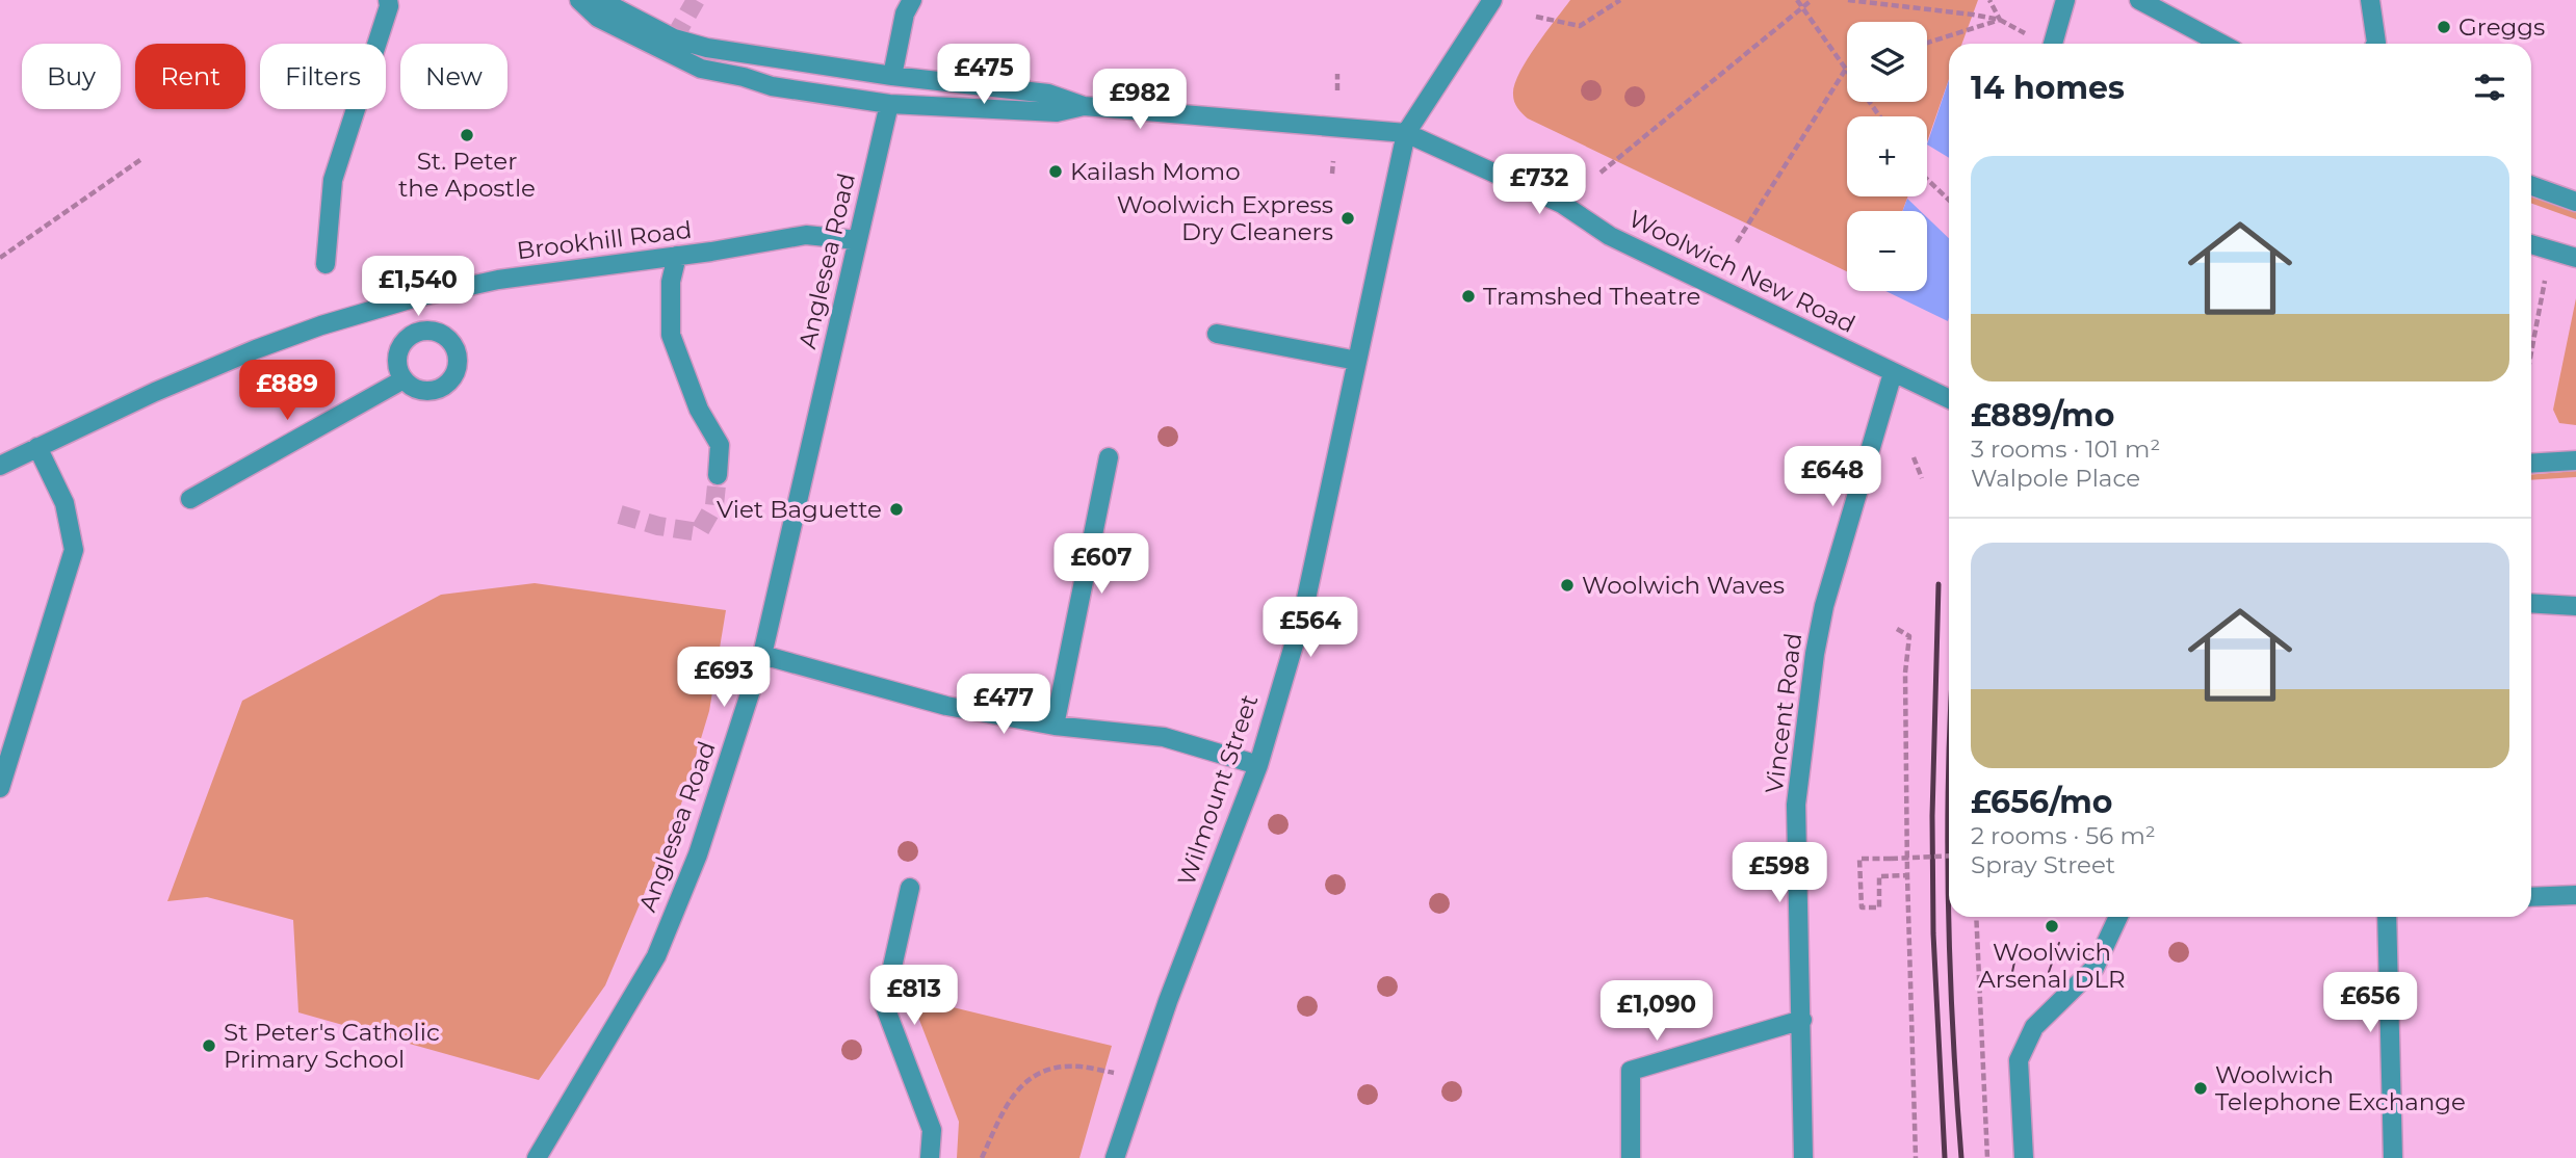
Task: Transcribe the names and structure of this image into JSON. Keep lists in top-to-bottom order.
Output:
{
  "streets": {
    "street": [
      "Brookhill Road",
      "Anglesea Road",
      "Woolwich New Road",
      "Vincent Road",
      "Wilmount Street"
    ]
  },
  "crossings": [
    ["Brookhill Road", "Anglesea Road"],
    ["Anglesea Road", "Woolwich New Road"],
    ["Woolwich New Road", "Vincent Road"],
    ["Woolwich New Road", "Wilmount Street"]
  ],
  "places": [
    "Greggs",
    "St. Peter the Apostle",
    "Kailash Momo",
    "Woolwich Express Dry Cleaners",
    "Tramshed Theatre",
    "Viet Baguette",
    "Woolwich Waves",
    "Woolwich Arsenal DLR",
    "St Peter's Catholic Primary School",
    "Woolwich Telephone Exchange"
  ],
  "page": {
    "map_buttons": ["+", "−"],
    "price": [
      "£475",
      "£982",
      "£732",
      "£1,540",
      "£889",
      "£648",
      "£607",
      "£564",
      "£693",
      "£477",
      "£598",
      "£813",
      "£656",
      "£1,090"
    ],
    "chip": [
      "Buy",
      "Rent",
      "Filters",
      "New"
    ],
    "heading": "14 homes",
    "list": [
      {
        "name": "£889/mo",
        "note": "3 rooms · 101 m² · Walpole Place"
      },
      {
        "name": "£656/mo",
        "note": "2 rooms · 56 m² · Spray Street"
      }
    ]
  }
}
